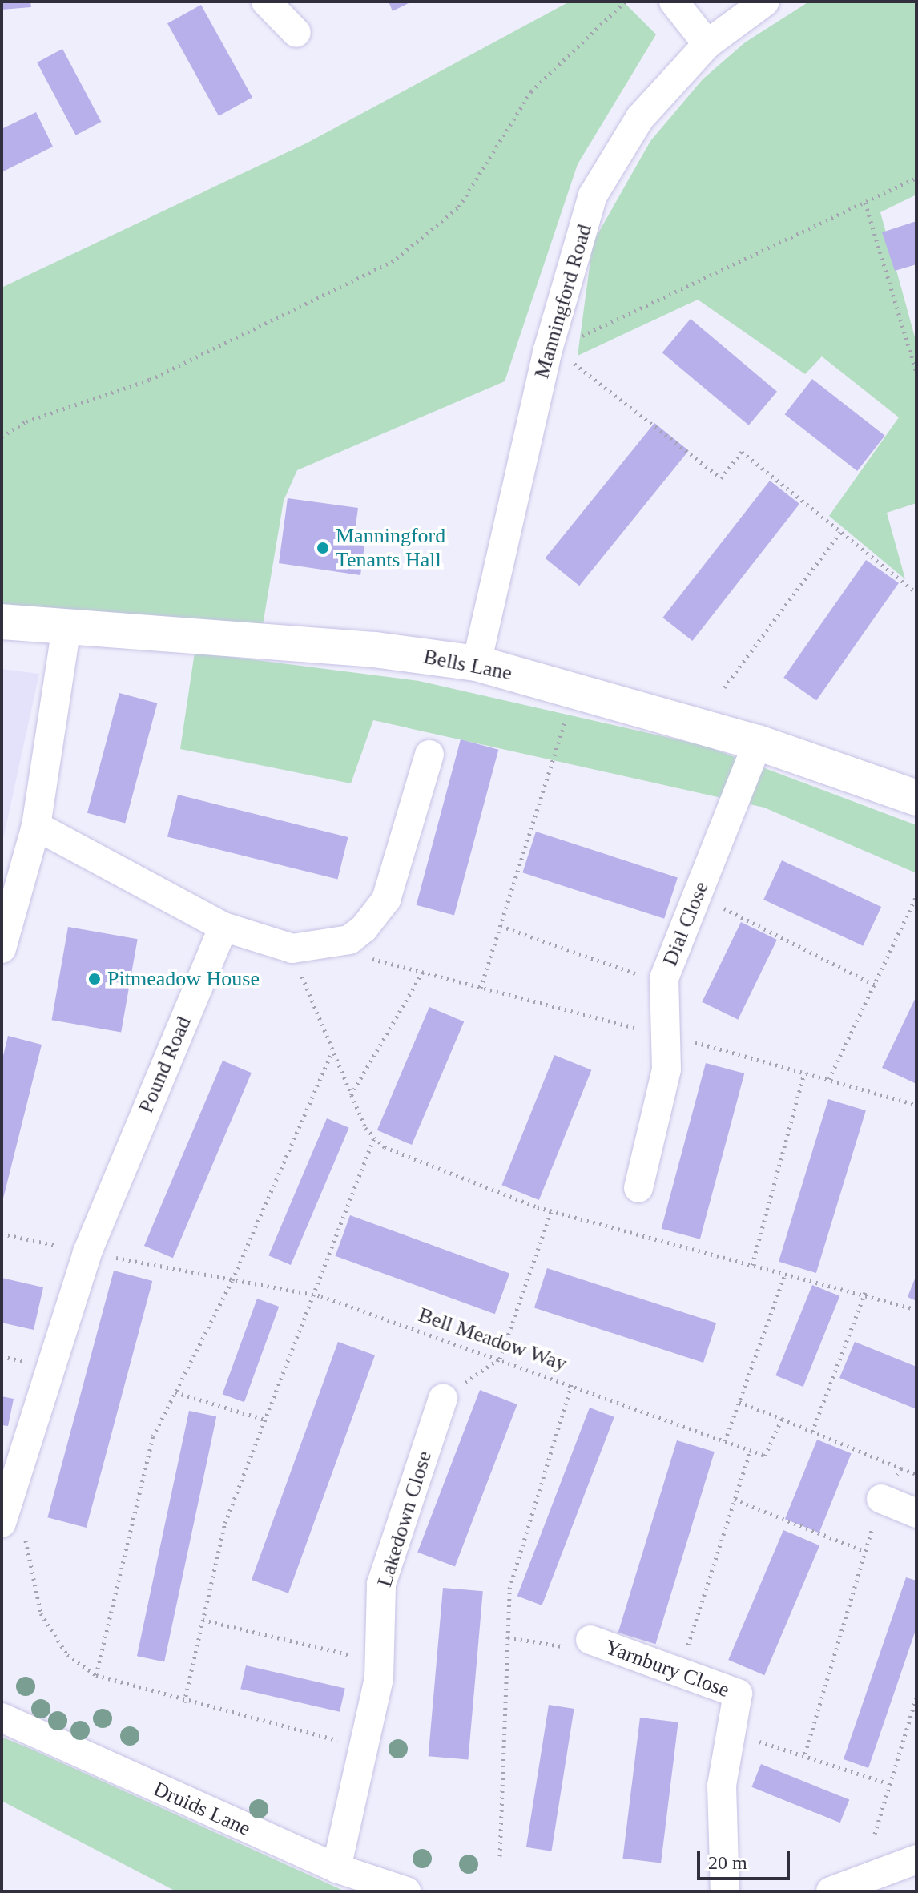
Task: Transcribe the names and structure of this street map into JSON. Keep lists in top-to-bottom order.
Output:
{
  "streets": {
    "street": [
      "Manningford Road",
      "Bells Lane",
      "Dial Close",
      "Pound Road",
      "Lakedown Close",
      "Yarnbury Close",
      "Druids Lane"
    ],
    "path": ["Bell Meadow Way"]
  },
  "crossings": [
    ["Manningford Road", "Bells Lane"],
    ["Bells Lane", "Dial Close"],
    ["Pound Road", "Bell Meadow Way"],
    ["Lakedown Close", "Druids Lane"]
  ],
  "places": ["Manningford Tenants Hall", "Pitmeadow House"],
  "scale_bar": "20 m"
}
